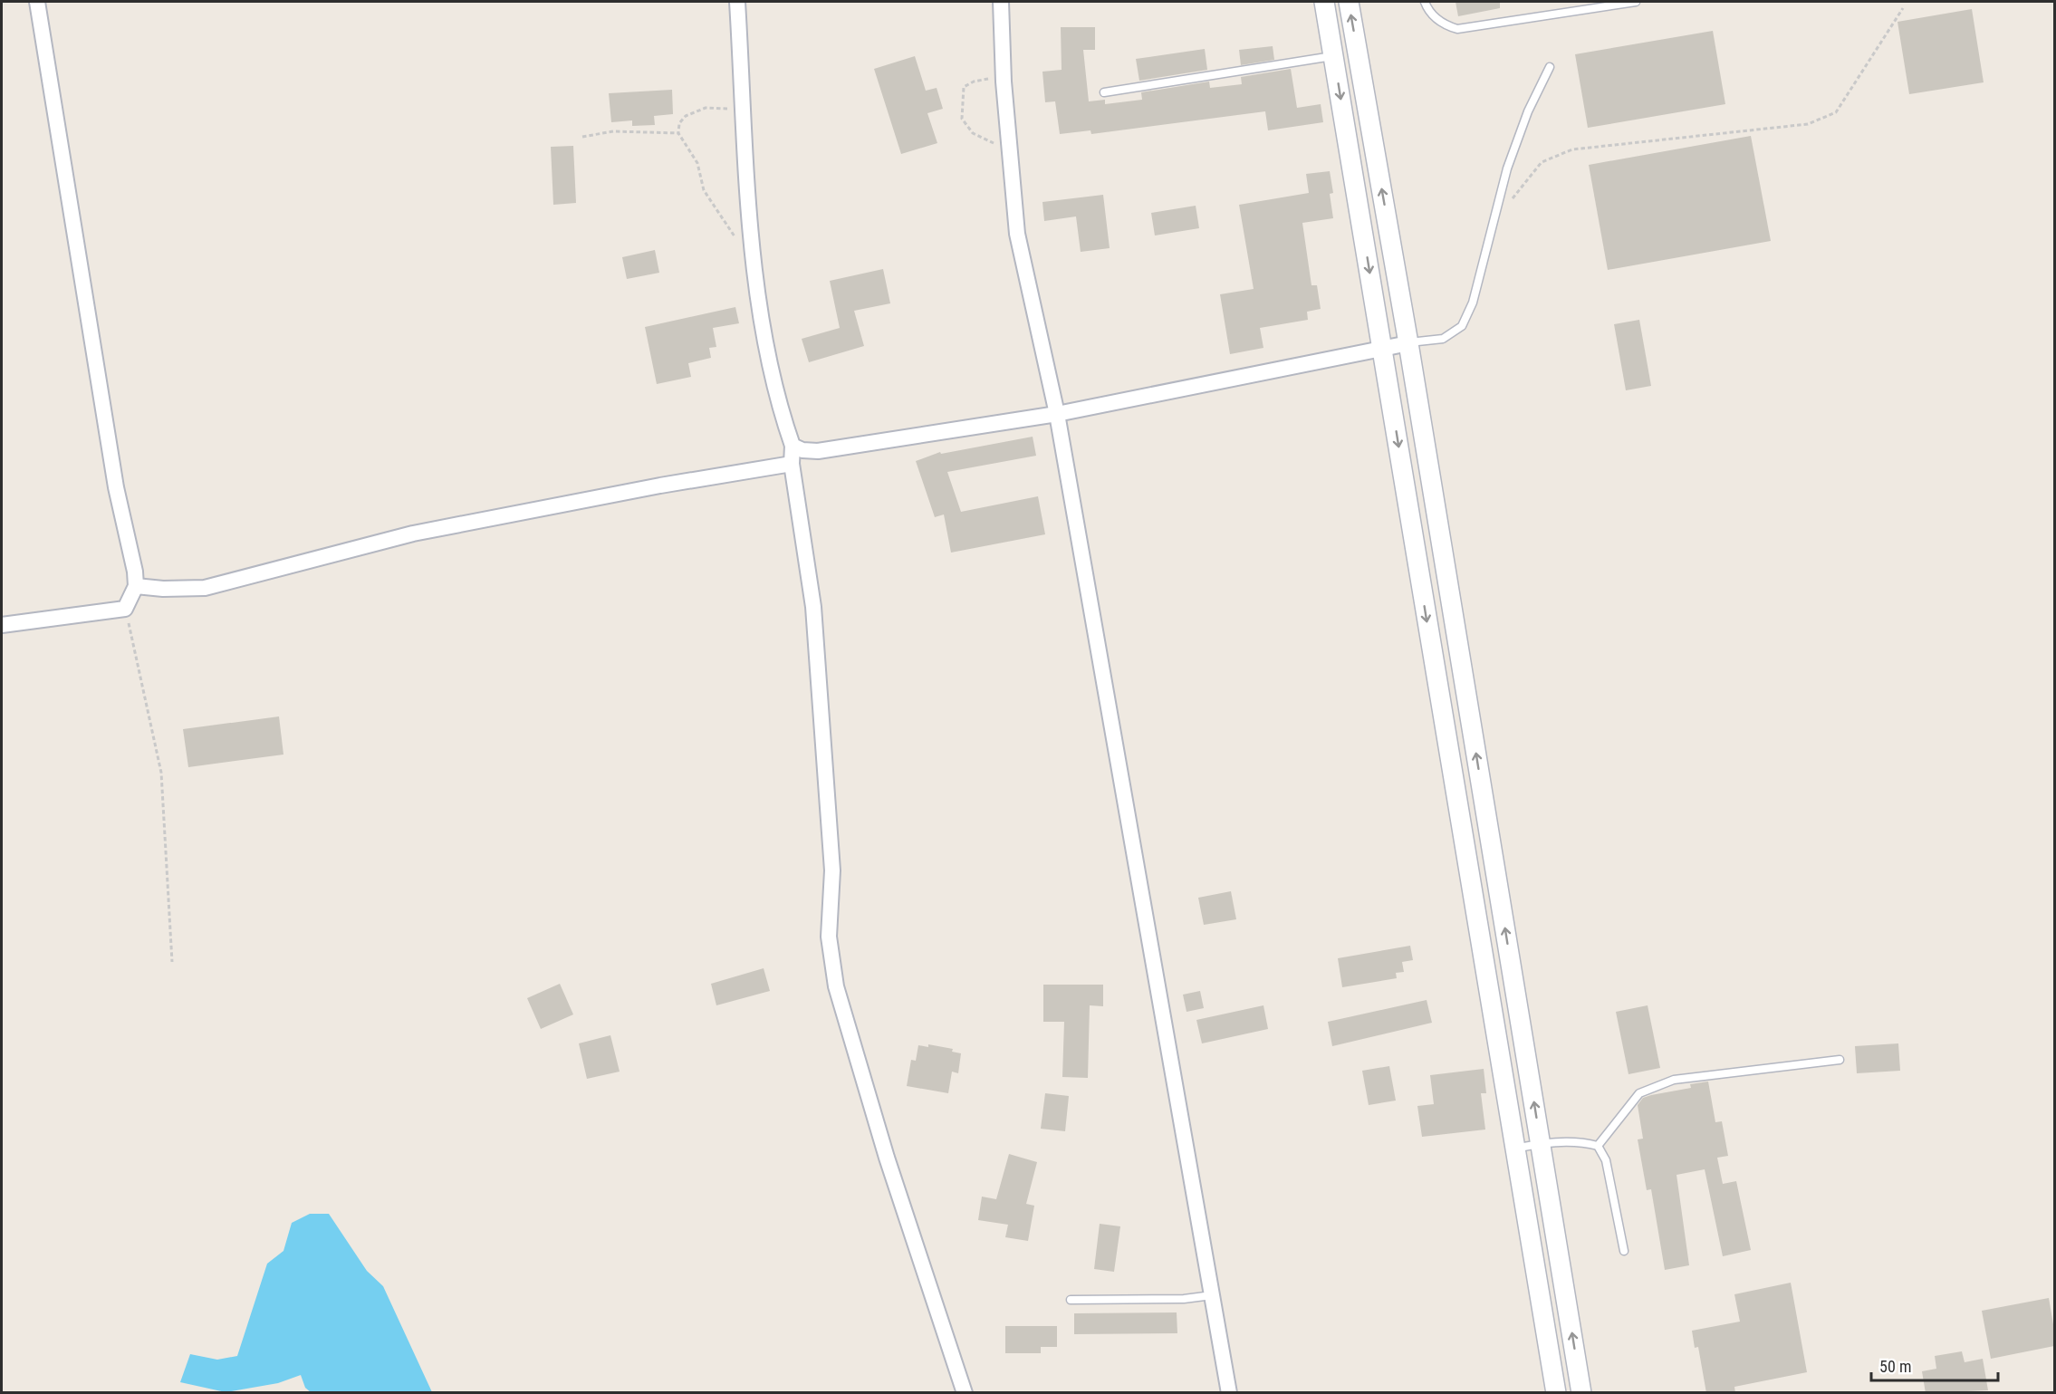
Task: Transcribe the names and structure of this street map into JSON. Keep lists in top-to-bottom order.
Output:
{
  "scale_bar": "50 m"
}
